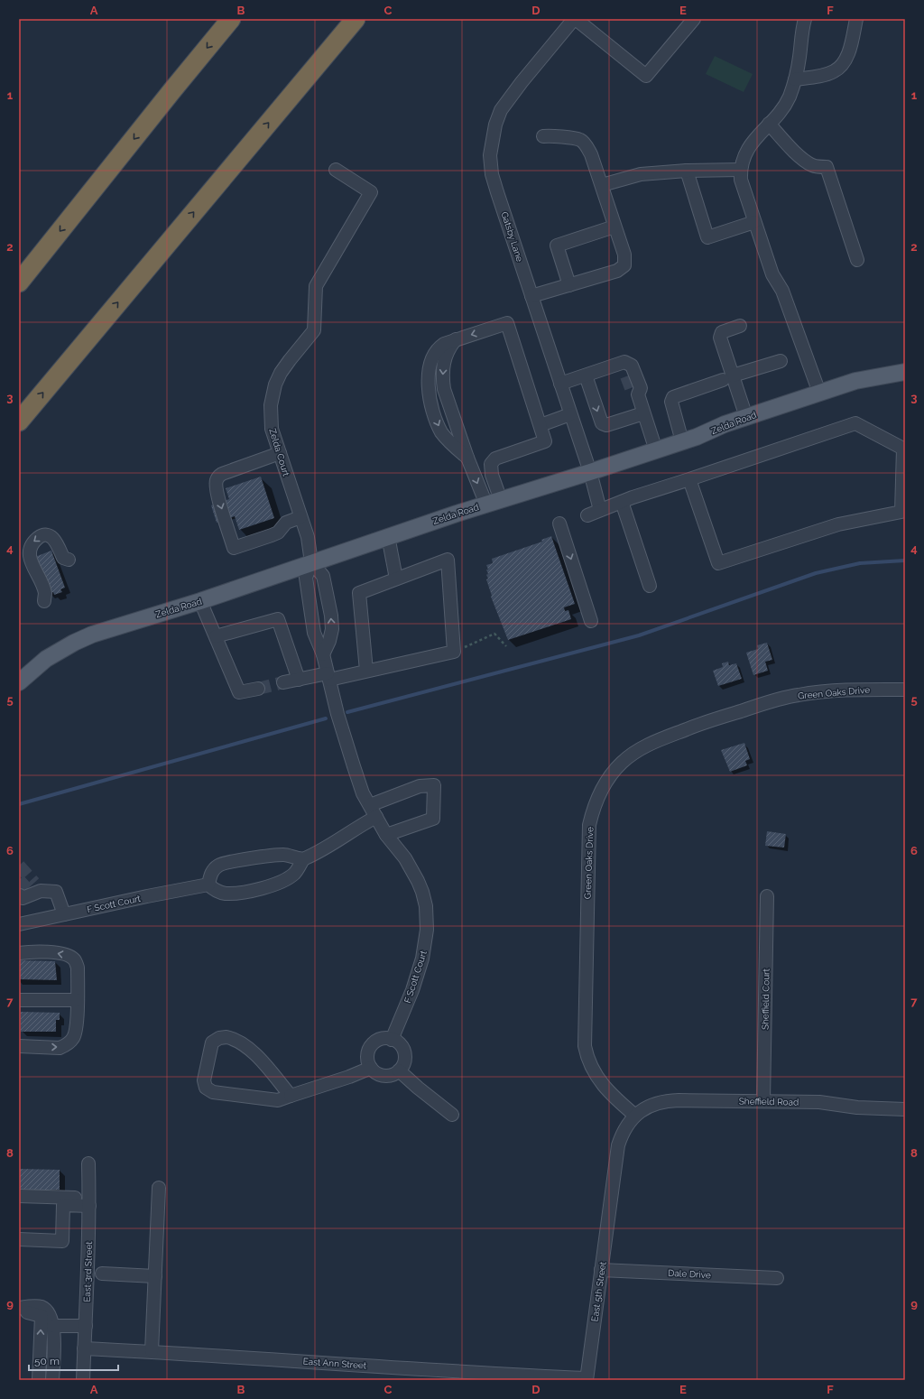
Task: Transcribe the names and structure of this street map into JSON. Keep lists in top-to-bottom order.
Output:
{
  "streets": {
    "main road": ["Zelda Road"],
    "street": [
      "Gatsby Lane",
      "Zelda Court",
      "Green Oaks Drive",
      "F Scott Court",
      "Sheffield Court",
      "Sheffield Road",
      "East 3rd Street",
      "Dale Drive",
      "East 5th Street",
      "East Ann Street"
    ]
  },
  "crossings": [
    ["Gatsby Lane", "Zelda Road"],
    ["Zelda Road", "Zelda Court"],
    ["Zelda Road", "F Scott Court"],
    ["Zelda Court", "F Scott Court"],
    ["Green Oaks Drive", "Sheffield Road"],
    ["Green Oaks Drive", "East 5th Street"],
    ["Sheffield Court", "Sheffield Road"],
    ["Sheffield Road", "East 5th Street"],
    ["East 3rd Street", "East Ann Street"],
    ["Dale Drive", "East 5th Street"],
    ["East 5th Street", "East Ann Street"]
  ],
  "scale_bar": "50 m",
  "grid": {
    "columns": [
      "A",
      "B",
      "C",
      "D",
      "E",
      "F"
    ],
    "rows": [
      "1",
      "2",
      "3",
      "4",
      "5",
      "6",
      "7",
      "8",
      "9"
    ]
  }
}
